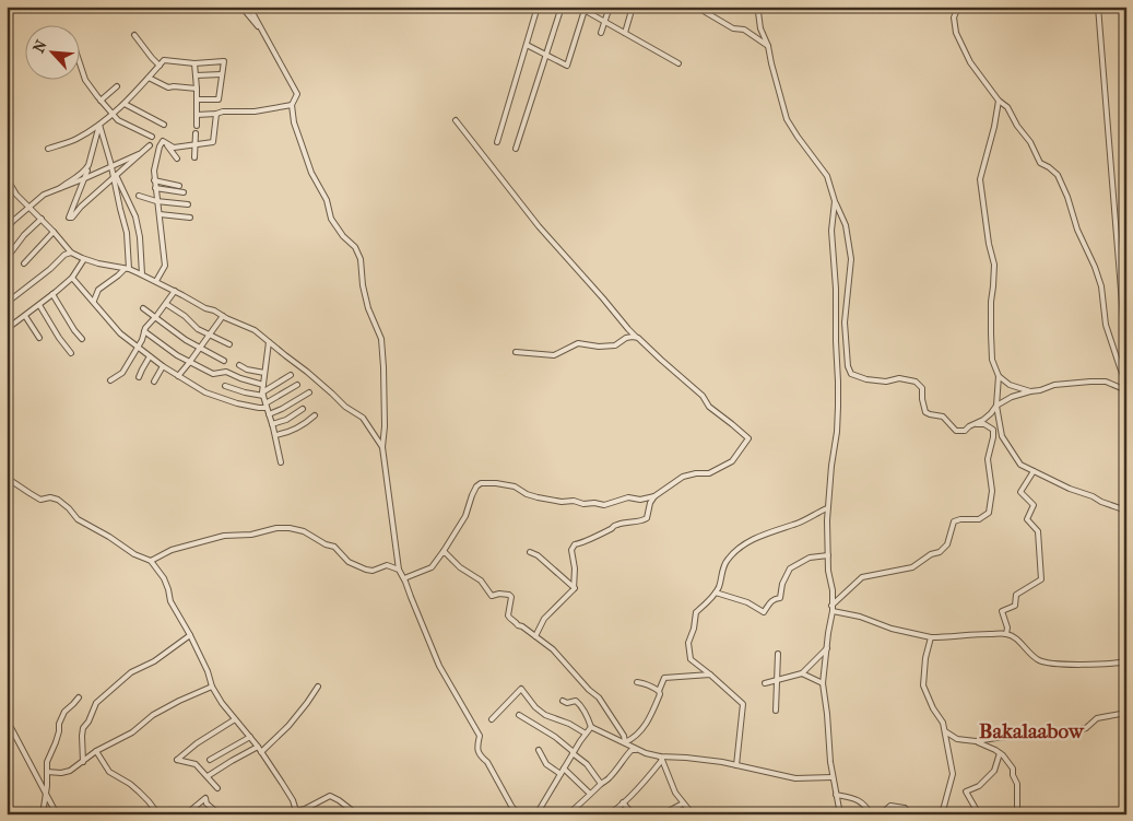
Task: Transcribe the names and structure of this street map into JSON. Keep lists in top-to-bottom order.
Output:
{
  "districts": ["Bakalaabow"],
  "north": "top left"
}
